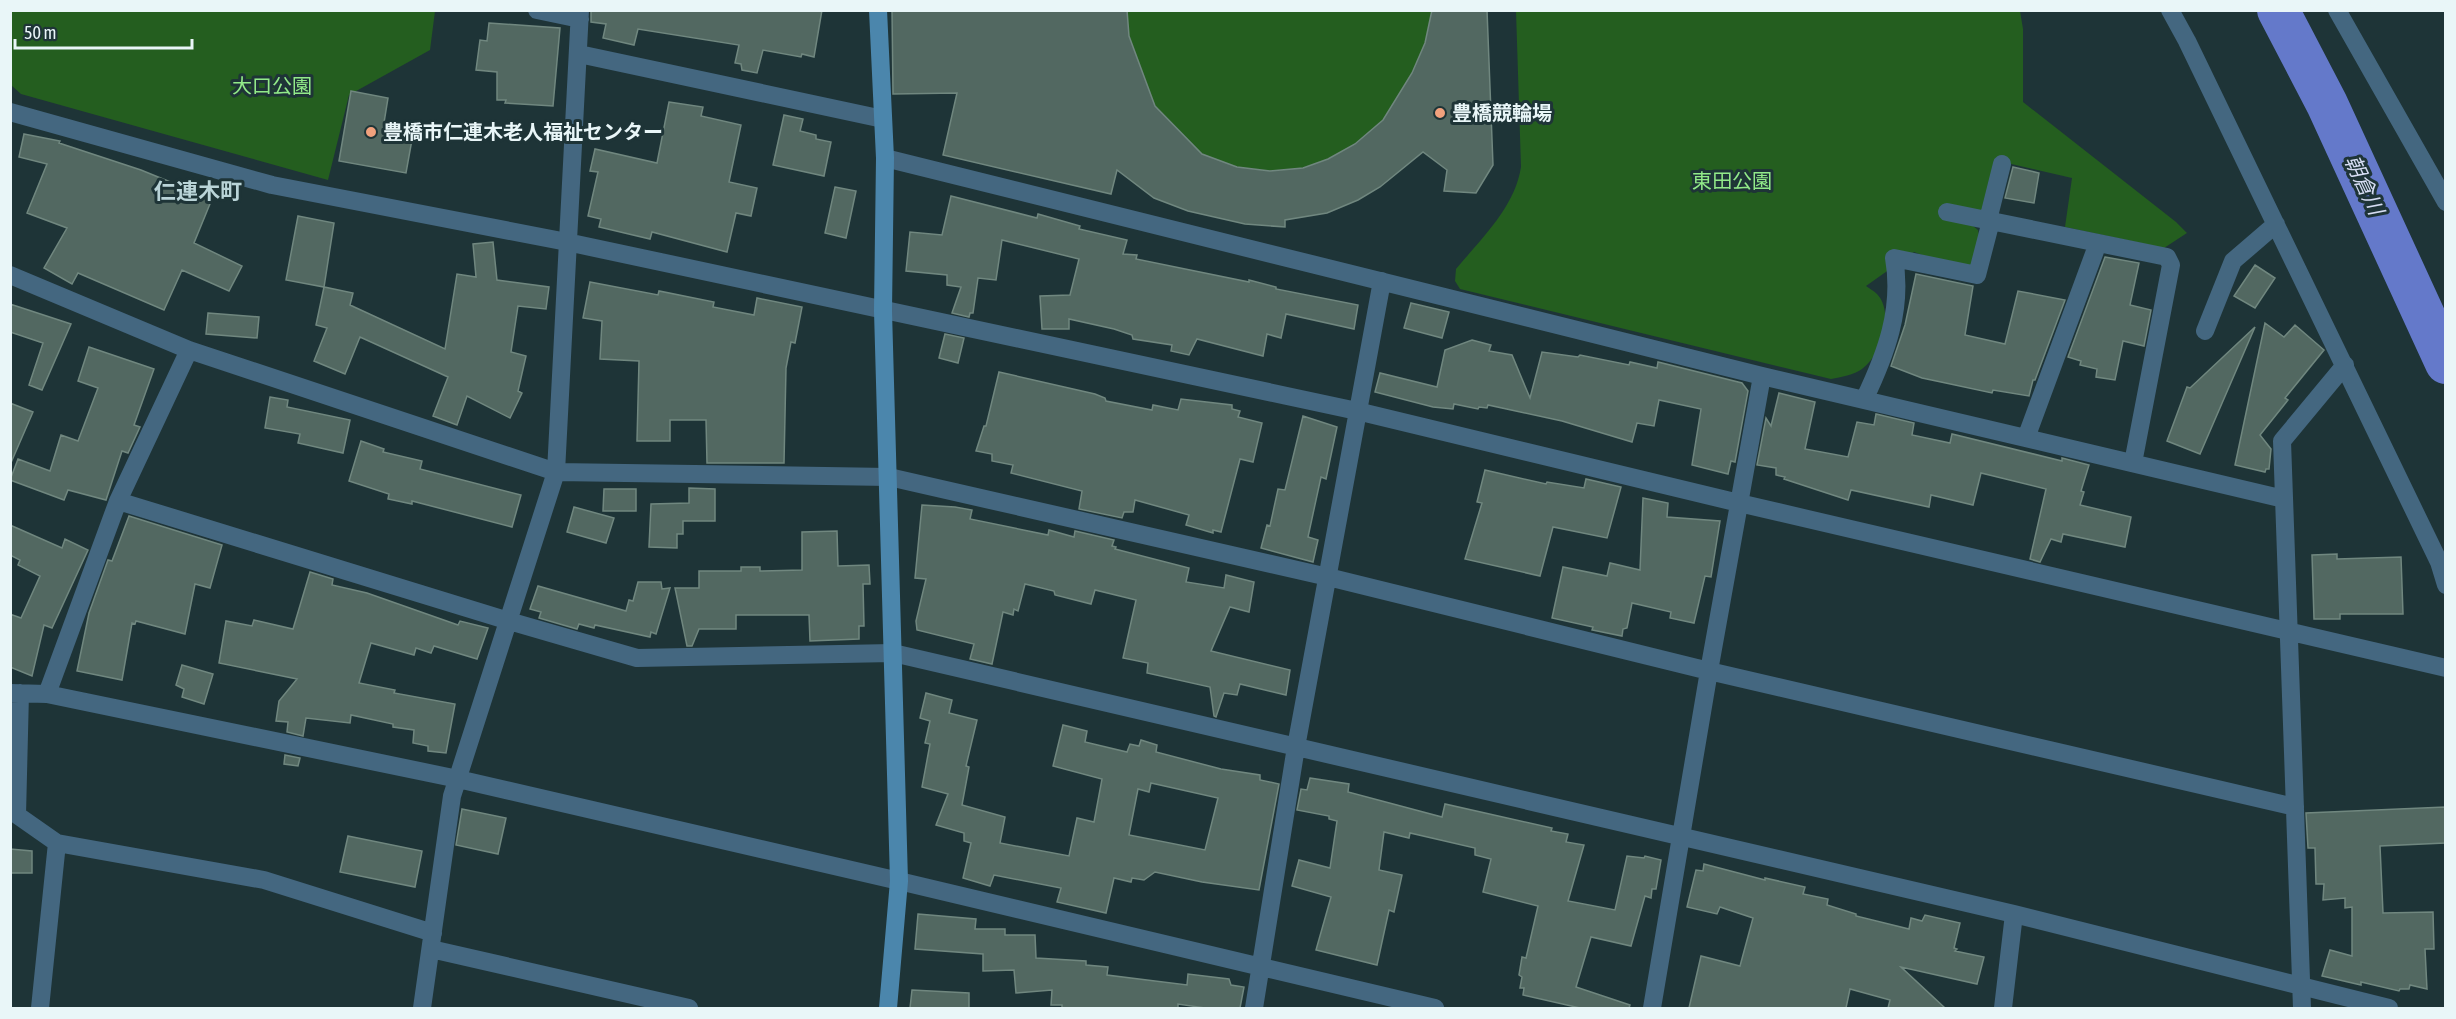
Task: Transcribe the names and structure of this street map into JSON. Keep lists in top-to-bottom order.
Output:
{
  "districts": ["仁連木町"],
  "water": ["朝倉川"],
  "parks": ["大口公園", "東田公園"],
  "places": ["豊橋競輪場", "豊橋市仁連木老人福祉センター"],
  "scale_bar": "50 m"
}
